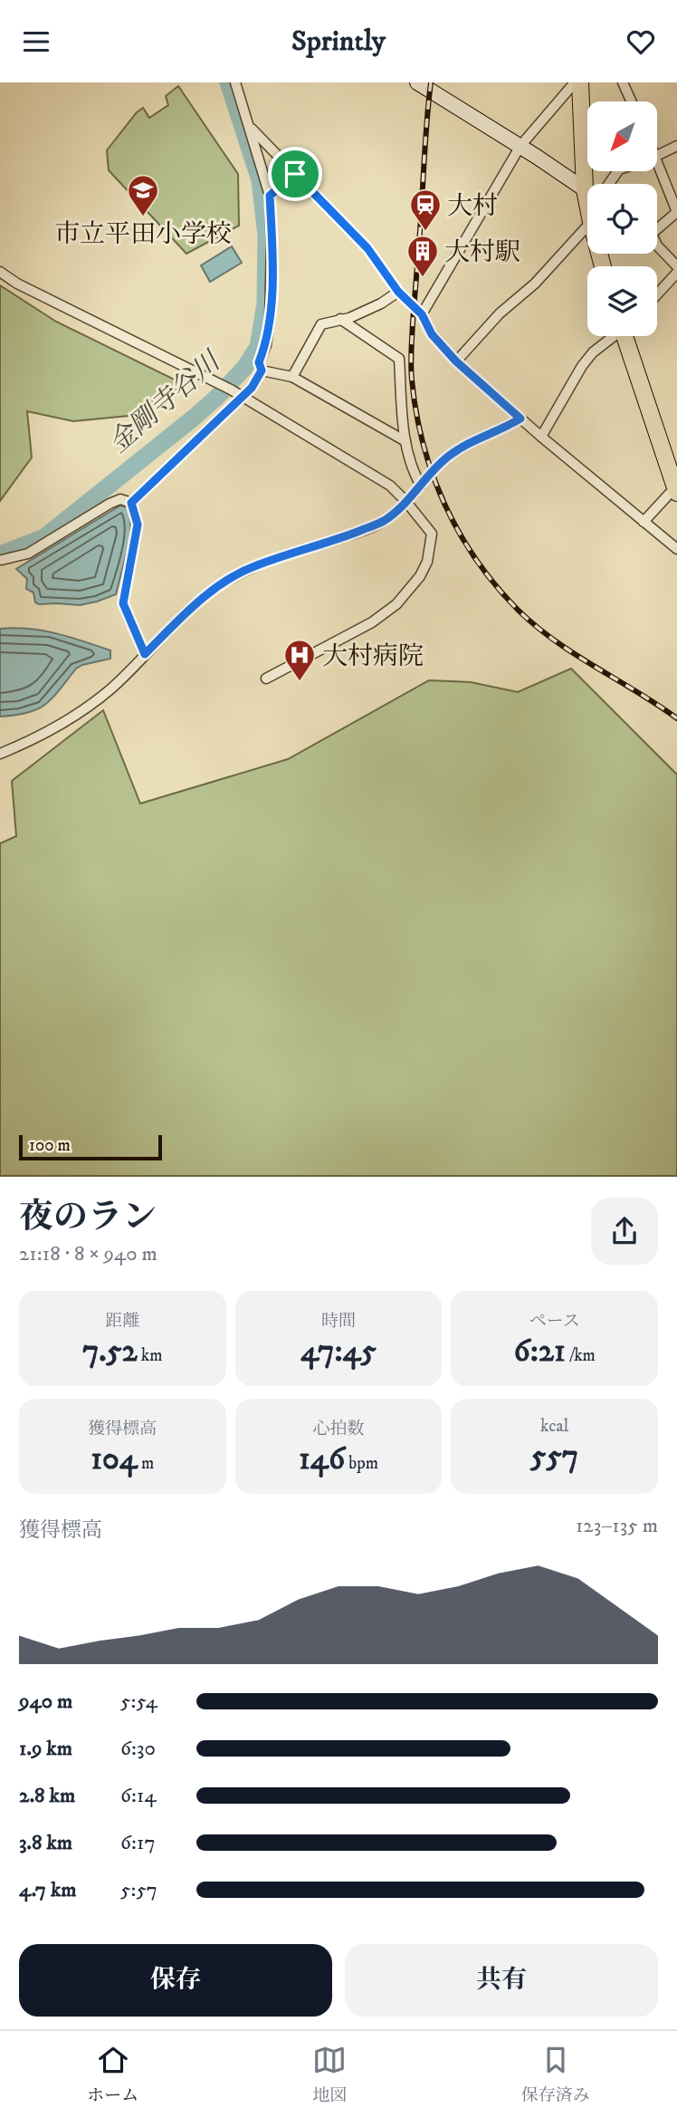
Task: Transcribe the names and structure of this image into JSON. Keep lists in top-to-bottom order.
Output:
{
  "water": ["金剛寺谷川"],
  "places": {
    "school or university": ["市立平田小学校"],
    "station": ["大村"],
    "building": ["大村駅"],
    "hospital": ["大村病院"]
  },
  "scale_bar": "100 m",
  "north": "bottom left",
  "page": {
    "header": "Sprintly",
    "scale": "100 m",
    "heading": ["夜のラン", "21:18 · 8 × 940 m"],
    "stats": [
      ["距離", "7.52 km"],
      ["時間", "47:45"],
      ["ペース", "6:21 /km"],
      ["獲得標高", "104 m"],
      ["心拍数", "146 bpm"],
      ["kcal", "557"]
    ],
    "chart": ["獲得標高", "123–135 m"],
    "list": [
      {
        "name": "940 m",
        "note": "5:54"
      },
      {
        "name": "1.9 km",
        "note": "6:30"
      },
      {
        "name": "2.8 km",
        "note": "6:14"
      },
      {
        "name": "3.8 km",
        "note": "6:17"
      },
      {
        "name": "4.7 km",
        "note": "5:57"
      }
    ],
    "buttons": ["保存", "共有"],
    "tabs": ["ホーム", "地図", "保存済み"]
  }
}
